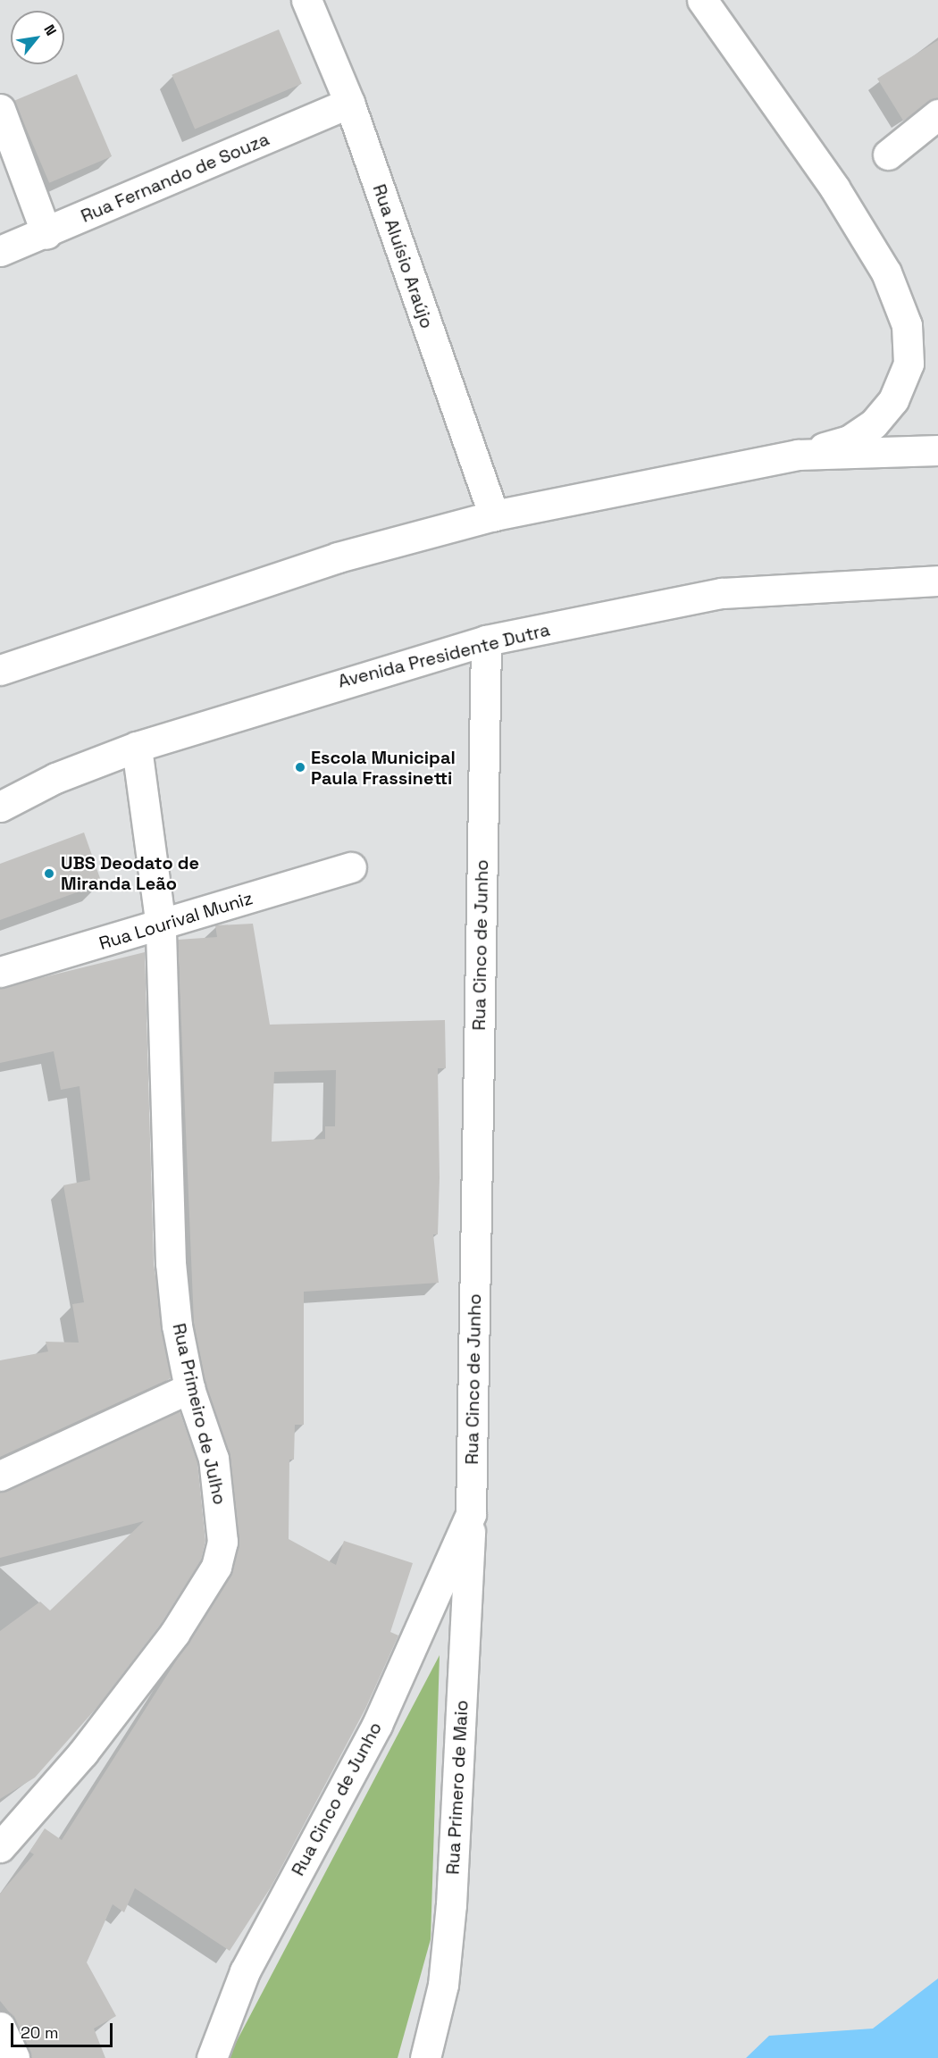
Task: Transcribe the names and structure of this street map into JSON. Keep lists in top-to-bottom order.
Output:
{
  "streets": {
    "street": [
      "Rua Fernando de Souza",
      "Rua Aluísio Araújo",
      "Avenida Presidente Dutra",
      "Rua Lourival Muniz",
      "Rua Cinco de Junho",
      "Rua Primeiro de Julho",
      "Rua Primero de Maio"
    ]
  },
  "crossings": [
    ["Rua Fernando de Souza", "Rua Aluísio Araújo"],
    ["Avenida Presidente Dutra", "Rua Cinco de Junho"],
    ["Avenida Presidente Dutra", "Rua Primeiro de Julho"],
    ["Rua Lourival Muniz", "Rua Primeiro de Julho"],
    ["Rua Cinco de Junho", "Rua Primero de Maio"]
  ],
  "places": ["Escola Municipal Paula Frassinetti", "UBS Deodato de Miranda Leão"],
  "scale_bar": "20 m",
  "north": "top right"
}
